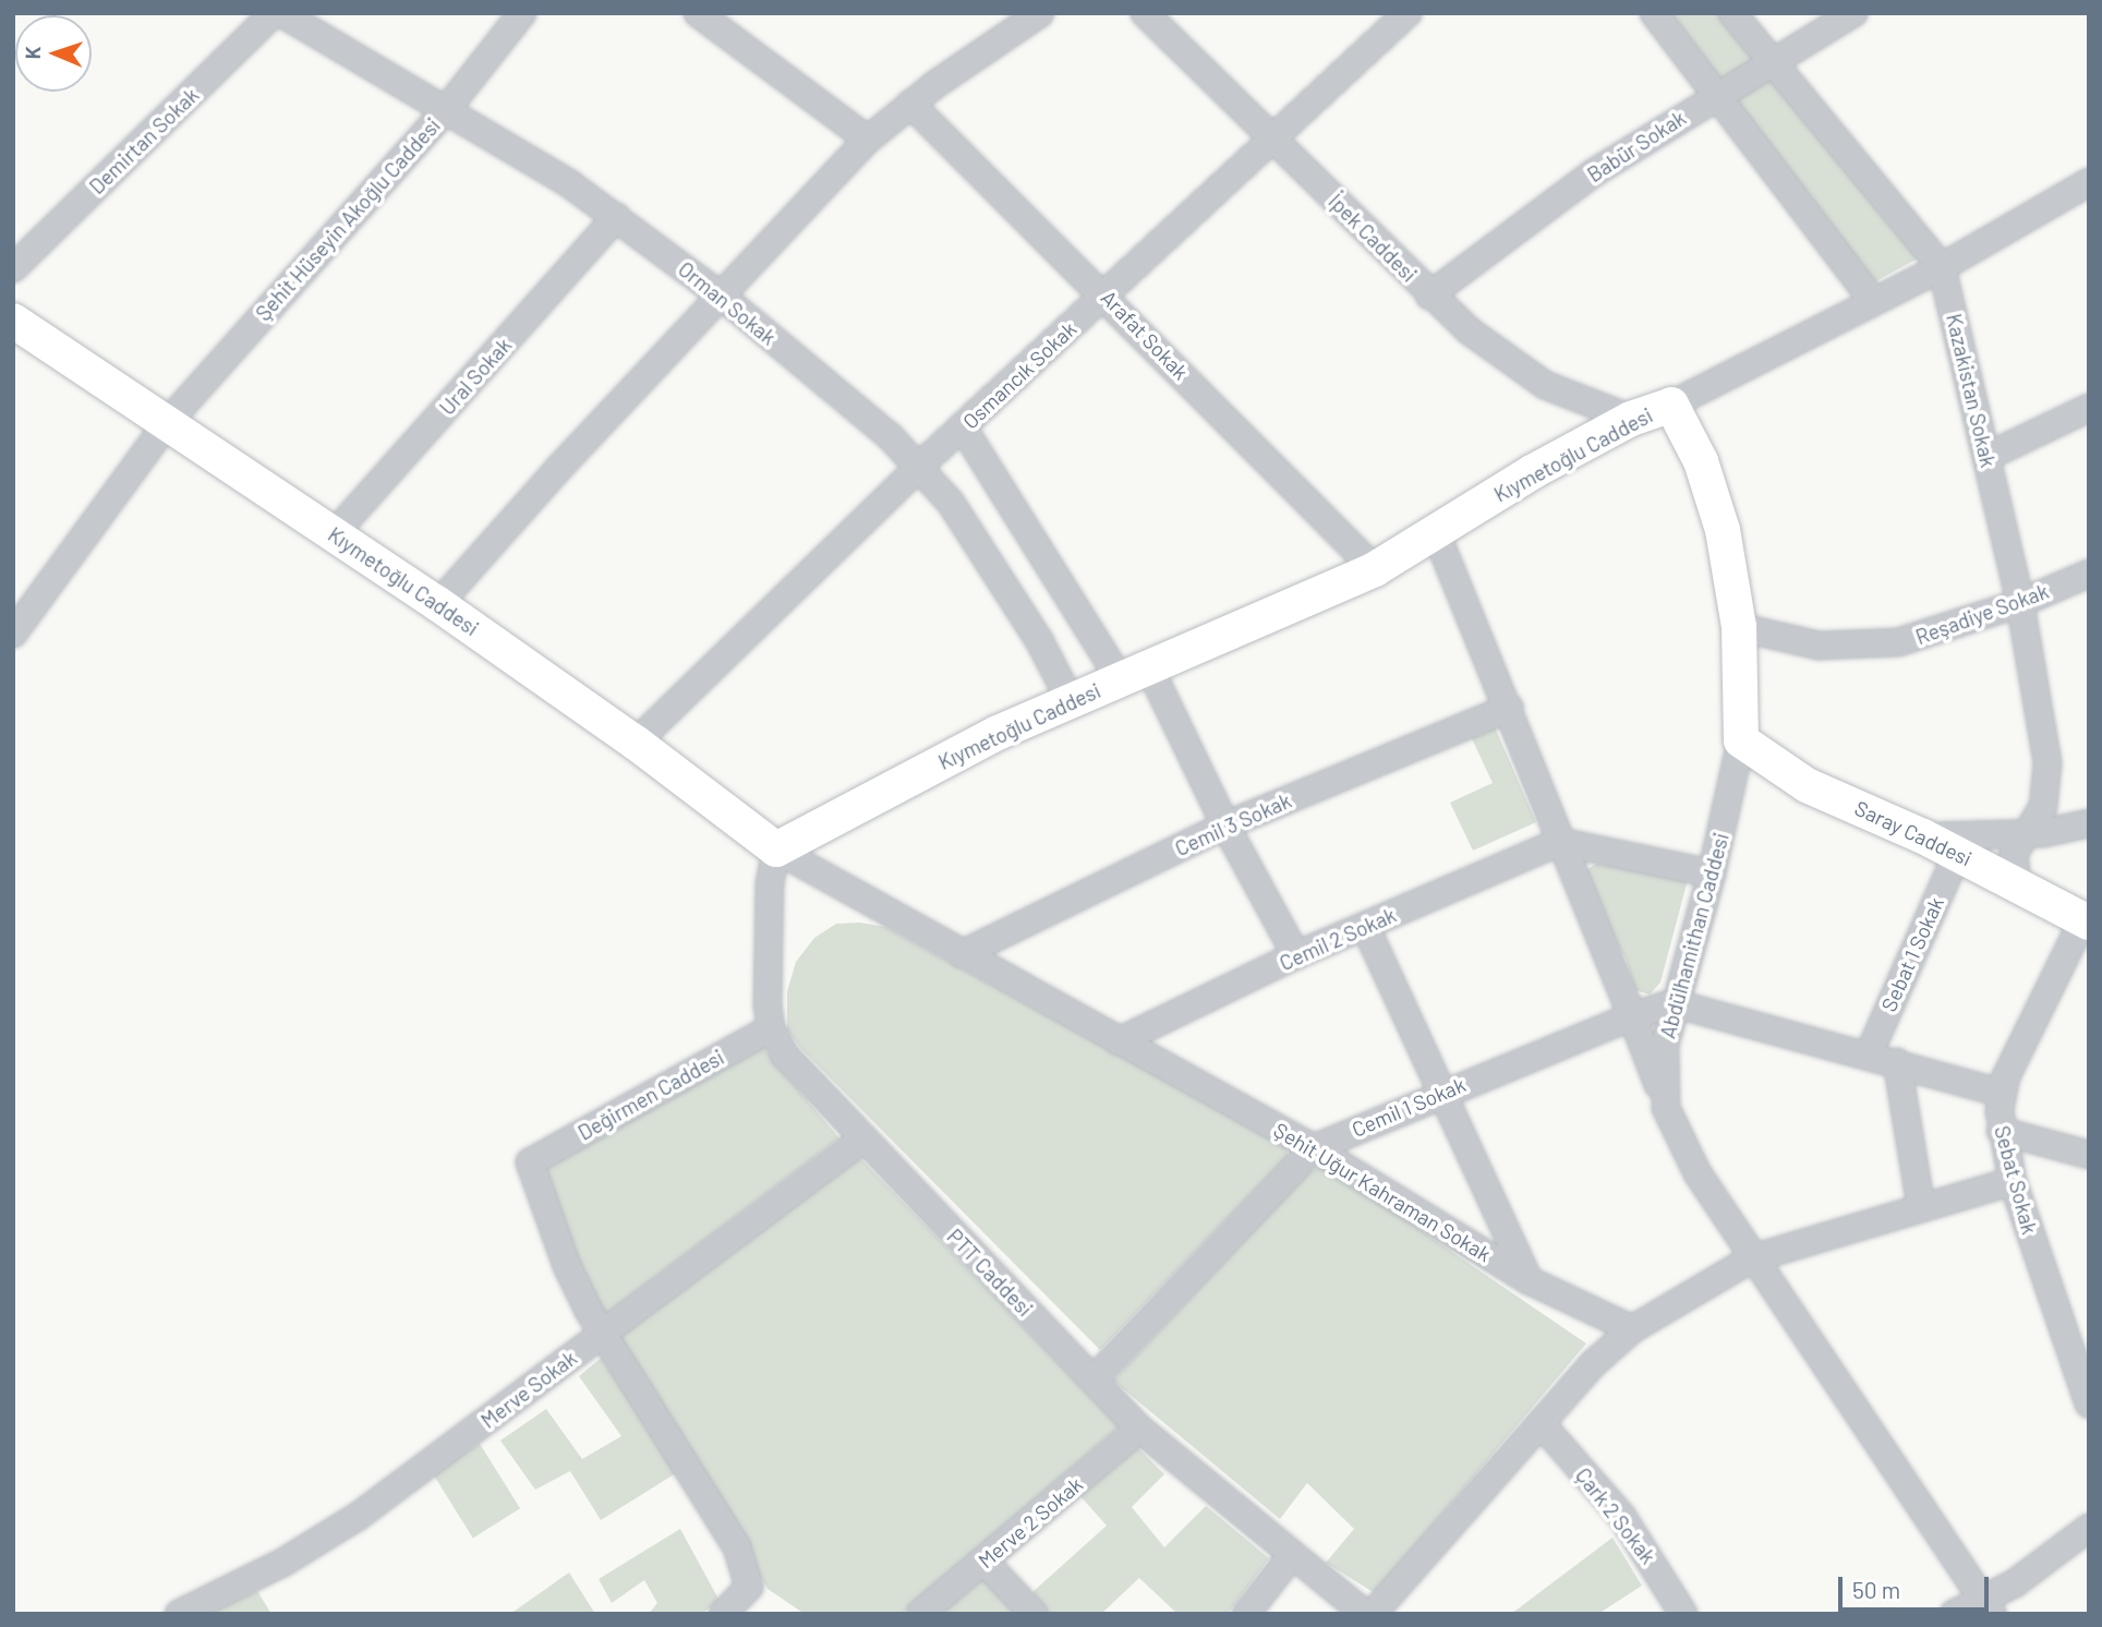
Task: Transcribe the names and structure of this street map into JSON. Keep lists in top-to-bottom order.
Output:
{
  "streets": {
    "main road": ["Kıymetoğlu Caddesi", "Saray Caddesi", "Abdülhamithan Caddesi"],
    "street": [
      "Demirtan Sokak",
      "Babür Sokak",
      "Şehit Hüseyin Akoğlu Caddesi",
      "İpek Caddesi",
      "Orman Sokak",
      "Arafat Sokak",
      "Osmancık Sokak",
      "Ural Sokak",
      "Kazakistan Sokak",
      "Reşadiye Sokak",
      "Cemil 3 Sokak",
      "Cemil 2 Sokak",
      "Sebat 1 Sokak",
      "Değirmen Caddesi",
      "Cemil 1 Sokak",
      "Sebat Sokak",
      "Şehit Uğur Kahraman Sokak",
      "PTT Caddesi",
      "Merve Sokak",
      "Çark 2 Sokak",
      "Merve 2 Sokak"
    ]
  },
  "crossings": [
    ["Babür Sokak", "İpek Caddesi"],
    ["Babür Sokak", "Kazakistan Sokak"],
    ["Şehit Hüseyin Akoğlu Caddesi", "Orman Sokak"],
    ["Şehit Hüseyin Akoğlu Caddesi", "Kıymetoğlu Caddesi"],
    ["İpek Caddesi", "Osmancık Sokak"],
    ["İpek Caddesi", "Kıymetoğlu Caddesi"],
    ["Orman Sokak", "Osmancık Sokak"],
    ["Orman Sokak", "Ural Sokak"],
    ["Orman Sokak", "Kıymetoğlu Caddesi"],
    ["Arafat Sokak", "Osmancık Sokak"],
    ["Arafat Sokak", "Kıymetoğlu Caddesi"],
    ["Osmancık Sokak", "Kıymetoğlu Caddesi"],
    ["Ural Sokak", "Kıymetoğlu Caddesi"],
    ["Kazakistan Sokak", "Kıymetoğlu Caddesi"],
    ["Kazakistan Sokak", "Reşadiye Sokak"],
    ["Kazakistan Sokak", "Saray Caddesi"],
    ["Kıymetoğlu Caddesi", "Abdülhamithan Caddesi"],
    ["Kıymetoğlu Caddesi", "Şehit Uğur Kahraman Sokak"],
    ["Kıymetoğlu Caddesi", "PTT Caddesi"],
    ["Reşadiye Sokak", "Abdülhamithan Caddesi"],
    ["Cemil 3 Sokak", "Şehit Uğur Kahraman Sokak"],
    ["Saray Caddesi", "Abdülhamithan Caddesi"],
    ["Saray Caddesi", "Sebat 1 Sokak"],
    ["Saray Caddesi", "Sebat Sokak"],
    ["Abdülhamithan Caddesi", "Cemil 1 Sokak"],
    ["Cemil 2 Sokak", "Şehit Uğur Kahraman Sokak"],
    ["Değirmen Caddesi", "PTT Caddesi"],
    ["Değirmen Caddesi", "Merve Sokak"],
    ["Cemil 1 Sokak", "Şehit Uğur Kahraman Sokak"],
    ["Cemil 1 Sokak", "PTT Caddesi"],
    ["Şehit Uğur Kahraman Sokak", "PTT Caddesi"],
    ["PTT Caddesi", "Merve Sokak"],
    ["PTT Caddesi", "Merve 2 Sokak"]
  ],
  "scale_bar": "50 m",
  "north": "left"
}
